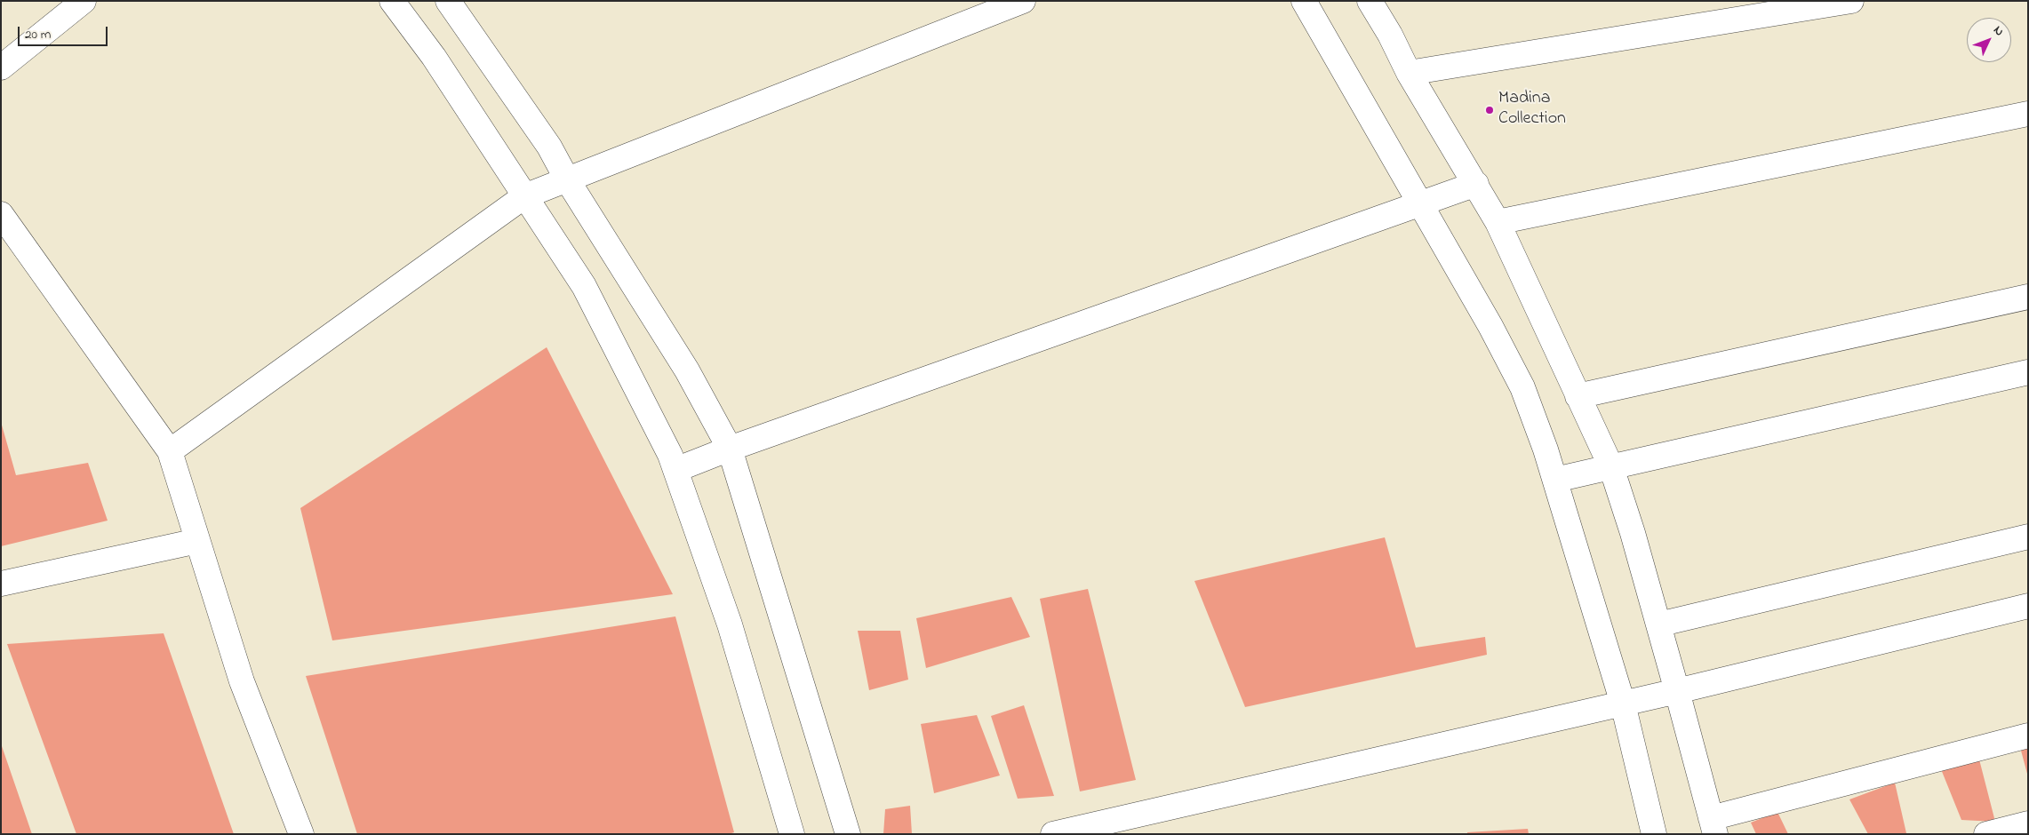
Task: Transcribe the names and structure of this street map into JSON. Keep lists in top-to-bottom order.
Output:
{
  "places": ["Madina Collection"],
  "scale_bar": "20 m",
  "north": "top right"
}
